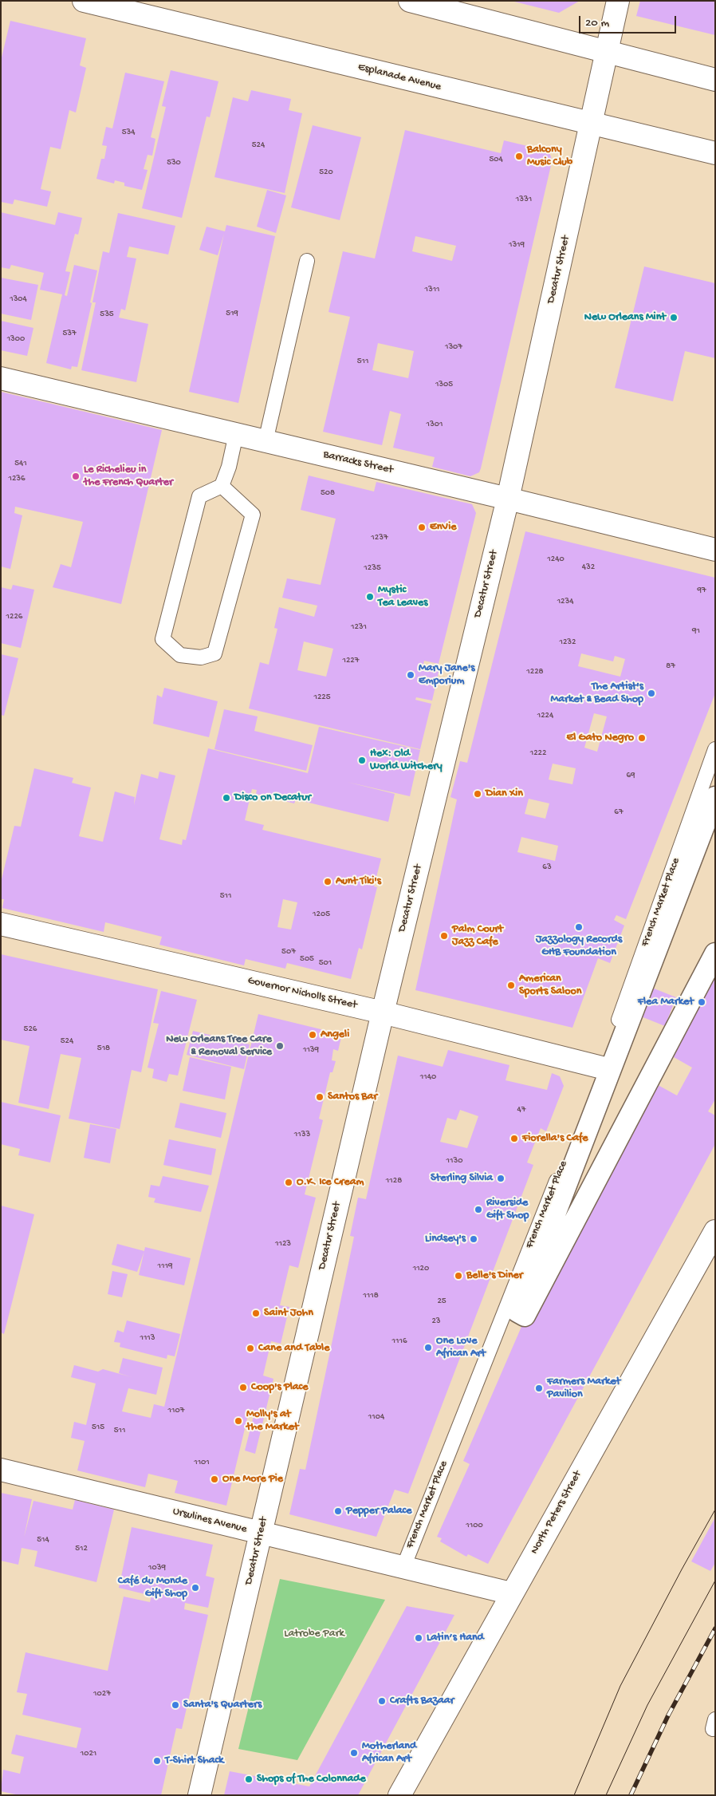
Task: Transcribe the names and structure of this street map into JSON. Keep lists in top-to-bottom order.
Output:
{
  "streets": {
    "street": [
      "Esplanade Avenue",
      "Decatur Street",
      "Barracks Street",
      "Governor Nicholls Street",
      "North Peters Street",
      "Ursulines Avenue"
    ],
    "lane": ["French Market Place"]
  },
  "crossings": [
    ["Esplanade Avenue", "Decatur Street"],
    ["Decatur Street", "Barracks Street"],
    ["Decatur Street", "Governor Nicholls Street"],
    ["Decatur Street", "Ursulines Avenue"],
    ["French Market Place", "Governor Nicholls Street"],
    ["French Market Place", "Ursulines Avenue"],
    ["North Peters Street", "Ursulines Avenue"]
  ],
  "parks": ["Latrobe Park"],
  "places": [
    "Balcony Music Club",
    "New Orleans Mint",
    "Le Richelieu in the French Quarter",
    "EnVie",
    "Mystic Tea Leaves",
    "Mary Jane's Emporium",
    "The Artist's Market & Bead Shop",
    "El Gato Negro",
    "Hex: Old World Witchery",
    "Dian Xin",
    "Disco on Decatur",
    "Aunt Tiki's",
    "Jazzology Records GHB Foundation",
    "Palm Court Jazz Cafe",
    "American Sports Saloon",
    "Flea Market",
    "Angeli",
    "New Orleans Tree Care & Removal Service",
    "Santos Bar",
    "Fiorella's Cafe",
    "Sterling Silvia",
    "O.K. Ice Cream",
    "Riverside Gift Shop",
    "Lindsey's",
    "Belle's Diner",
    "Saint John",
    "One Love African Art",
    "Cane and Table",
    "Coop's Place",
    "Farmers Market Pavilion",
    "Molly's at the Market",
    "One More Pie",
    "Pepper Palace",
    "Café du Monde Gift Shop",
    "Latin’s Hand",
    "Crafts Bazaar",
    "Santa's Quarters",
    "Motherland African Art",
    "T-Shirt Shack",
    "Shops of The Colonnade"
  ],
  "house_numbers": [
    "534",
    "524",
    "504",
    "530",
    "520",
    "1331",
    "1319",
    "1311",
    "1304",
    "519",
    "535",
    "537",
    "1300",
    "1307",
    "511",
    "1305",
    "1301",
    "541",
    "1236",
    "508",
    "1237",
    "1240",
    "432",
    "1235",
    "97",
    "1234",
    "1226",
    "1231",
    "91",
    "1232",
    "1227",
    "87",
    "1228",
    "1225",
    "1224",
    "1222",
    "69",
    "67",
    "63",
    "511",
    "1205",
    "507",
    "505",
    "501",
    "526",
    "524",
    "518",
    "1139",
    "1140",
    "47",
    "1133",
    "1130",
    "1128",
    "1123",
    "1119",
    "1120",
    "1118",
    "25",
    "23",
    "1113",
    "1116",
    "1107",
    "1104",
    "515",
    "511",
    "1101",
    "1100",
    "514",
    "512",
    "1039",
    "1027",
    "1021"
  ],
  "scale_bar": "20 m"
}
